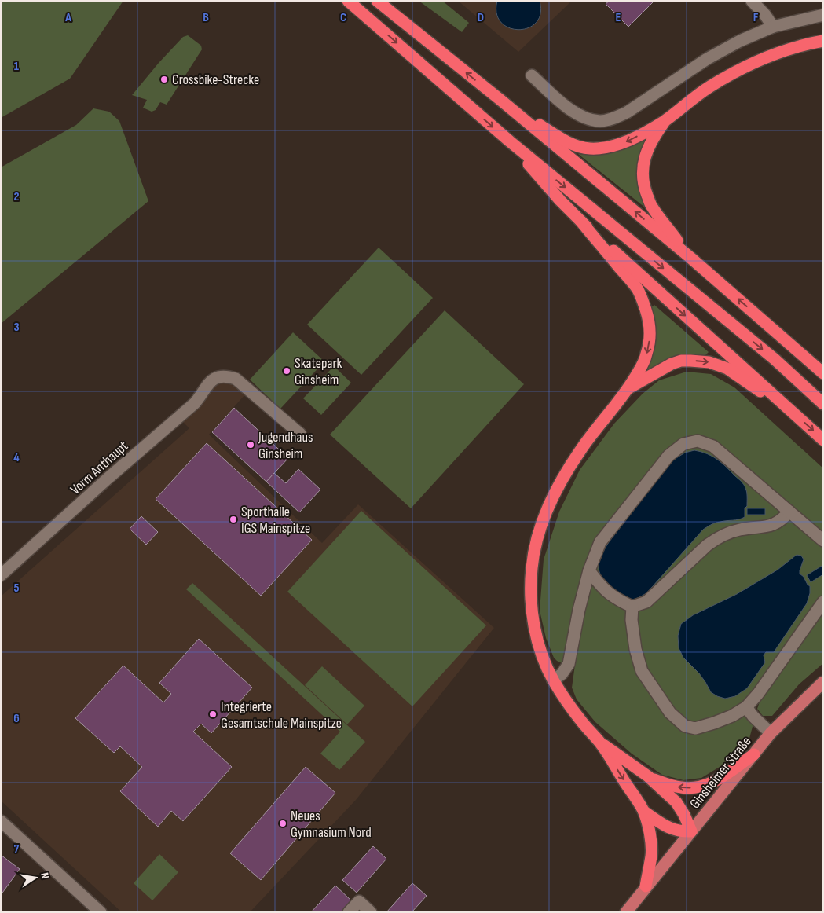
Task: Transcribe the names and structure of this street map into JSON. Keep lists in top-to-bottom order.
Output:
{
  "streets": {
    "main road": ["Ginsheimer Straße"],
    "street": ["Vorm Anthaupt"]
  },
  "places": [
    "Crossbike-Strecke",
    "Skatepark Ginsheim",
    "Jugendhaus Ginsheim",
    "Sporthalle IGS Mainspitze",
    "Integrierte Gesamtschule Mainspitze",
    "Neues Gymnasium Nord"
  ],
  "north": "right",
  "grid": {
    "columns": [
      "A",
      "B",
      "C",
      "D",
      "E",
      "F"
    ],
    "rows": [
      "1",
      "2",
      "3",
      "4",
      "5",
      "6",
      "7"
    ]
  }
}
